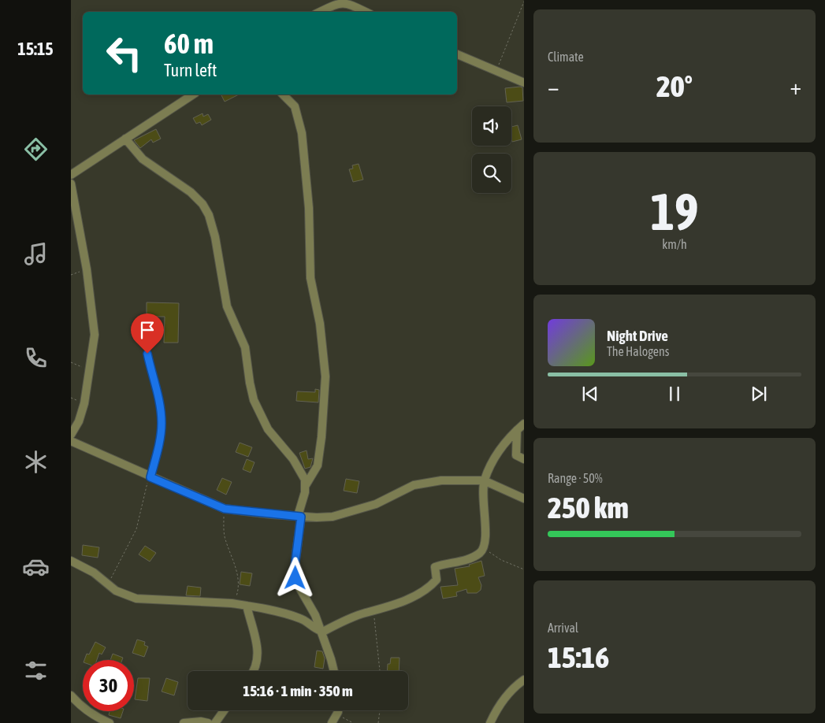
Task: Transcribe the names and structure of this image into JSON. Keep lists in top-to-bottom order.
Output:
{
  "page": {
    "tabs": "15:15",
    "tile": [
      "Climate",
      ["19", "km/h"],
      ["Range · 50%", "250 km"],
      ["Arrival", "15:16"]
    ],
    "turn": ["60 m", "Turn left"],
    "heat": ["−", "20°", "+"],
    "song": ["Night Drive", "The Halogens"],
    "limit": "30",
    "trip": "15:16 · 1 min · 350 m"
  }
}
